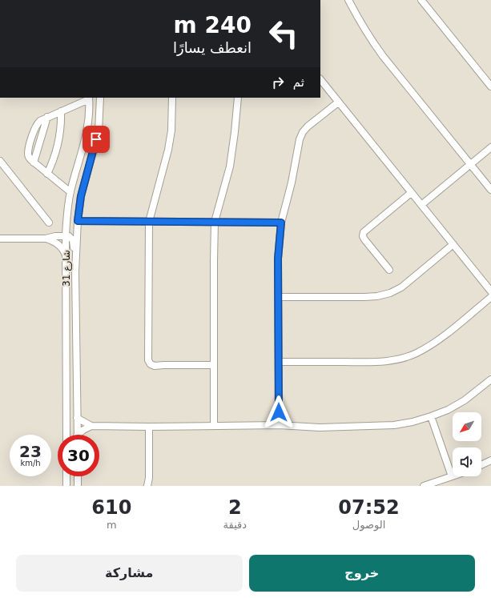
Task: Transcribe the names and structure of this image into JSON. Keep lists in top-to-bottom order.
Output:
{
  "streets": {
    "street": ["شارع 31"]
  },
  "north": "bottom left",
  "page": {
    "turn": ["240 m", "انعطف يسارًا"],
    "then": "ثم",
    "speed": "23 km/h",
    "limit": "30",
    "eta": [
      "07:52",
      "الوصول",
      "2",
      "دقيقة",
      "610",
      "m"
    ],
    "buttons": ["خروج", "مشاركة"]
  }
}
